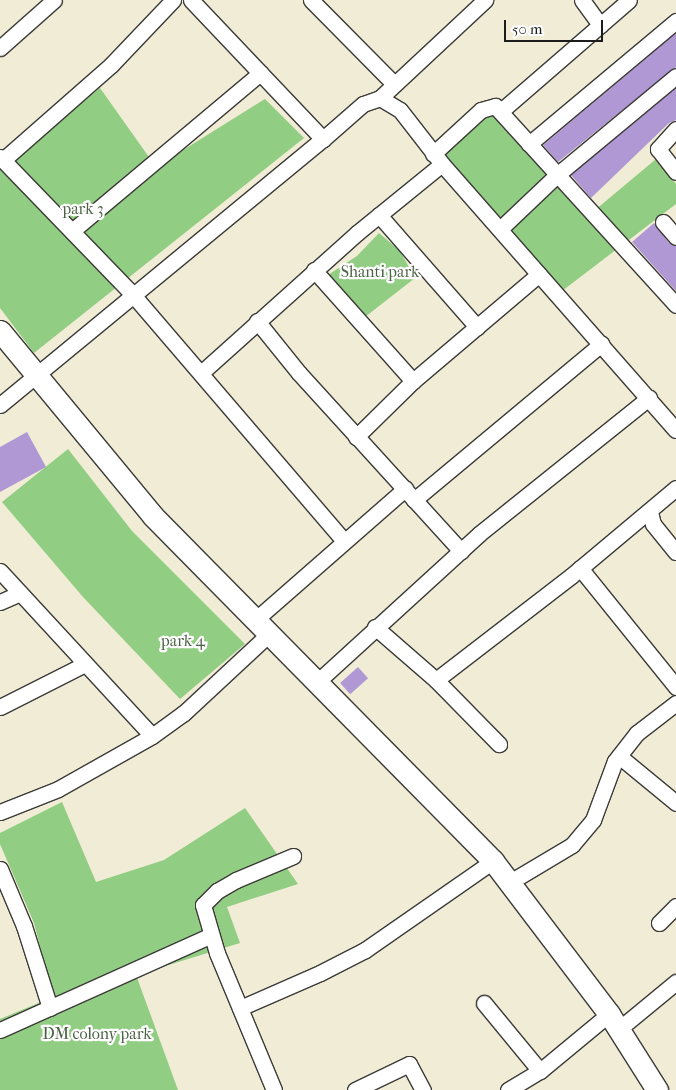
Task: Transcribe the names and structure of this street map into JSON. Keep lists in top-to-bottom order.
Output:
{
  "parks": [
    "park 3",
    "Shanti park",
    "park 4",
    "DM colony park"
  ],
  "scale_bar": "50 m"
}
